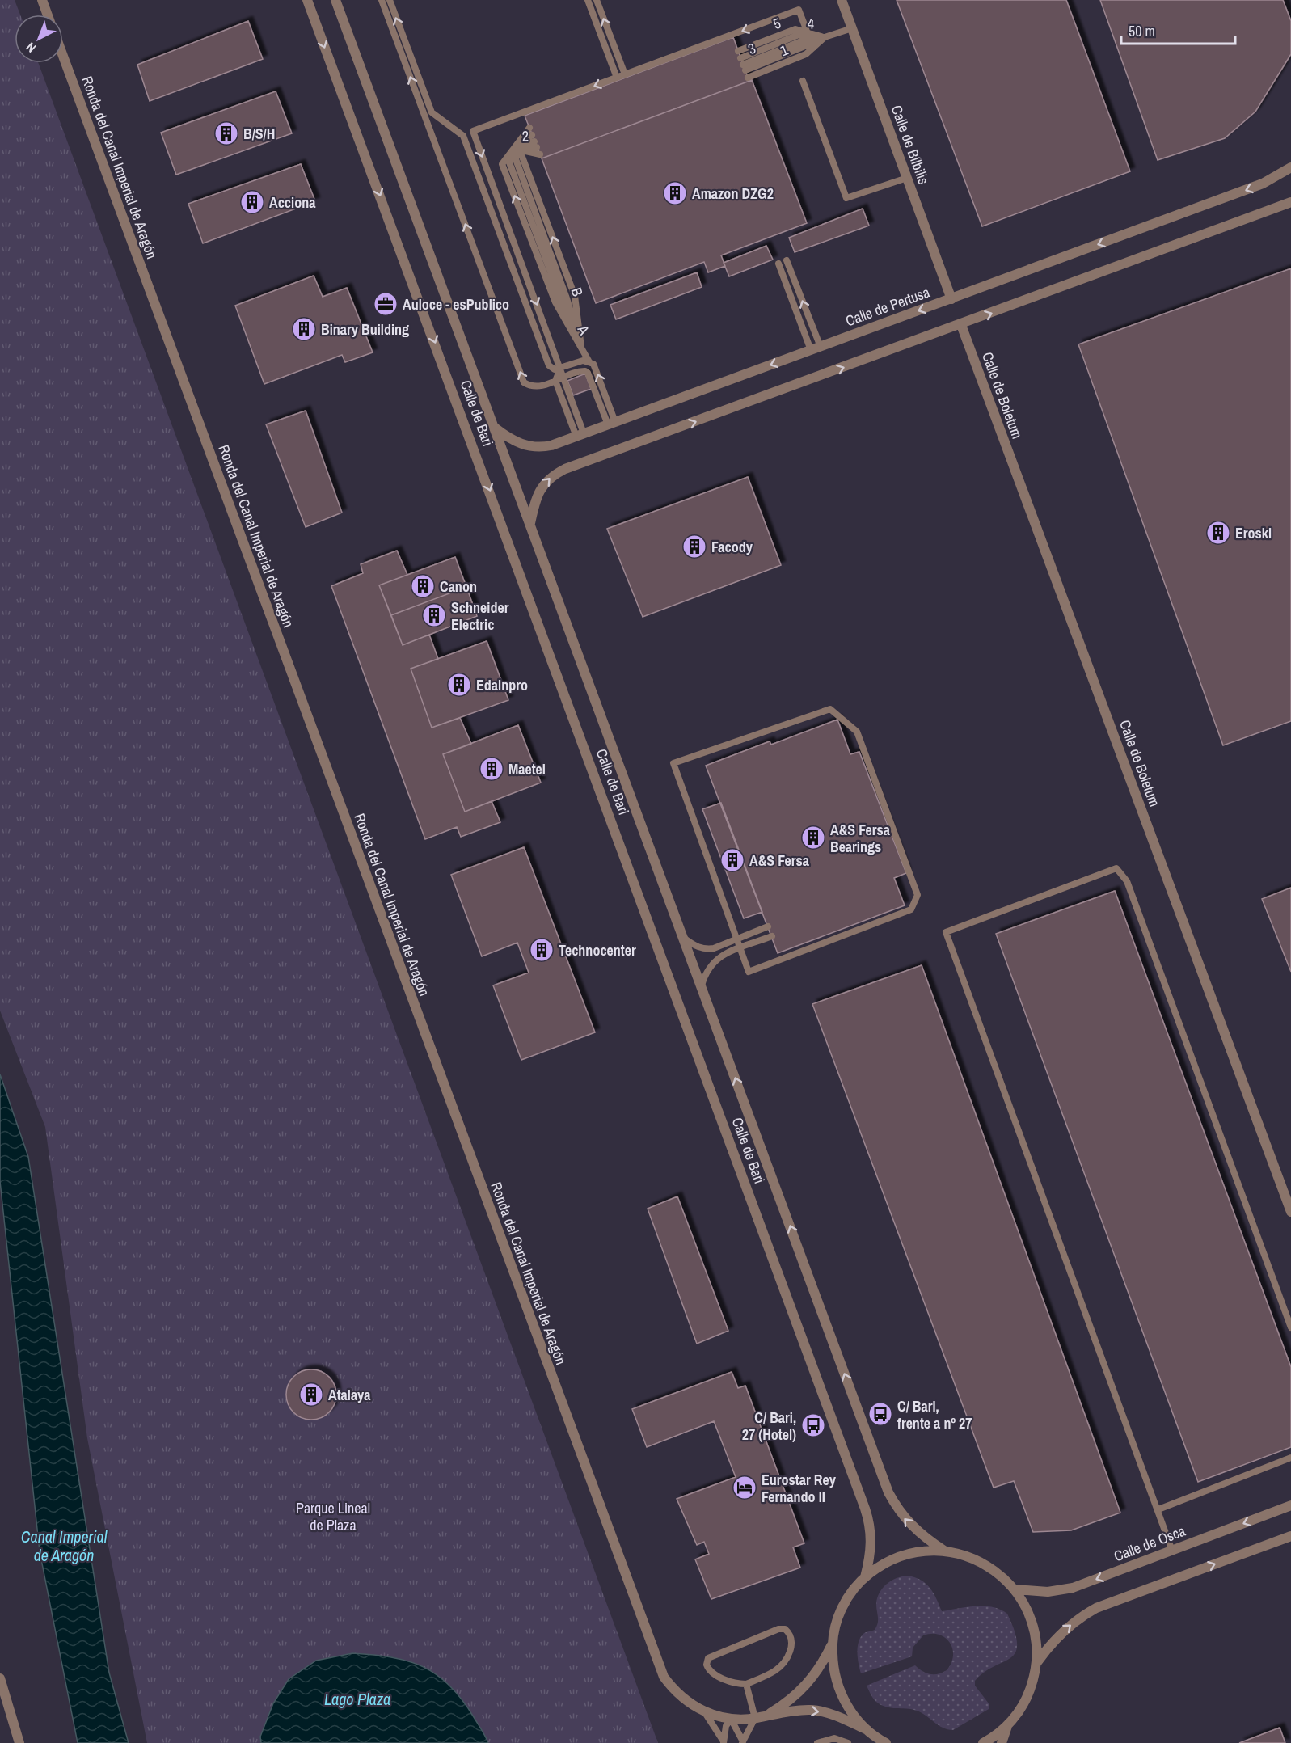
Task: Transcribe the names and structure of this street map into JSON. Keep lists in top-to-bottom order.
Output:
{
  "streets": {
    "street": [
      "Calle de Bílbilis",
      "Ronda del Canal Imperial de Aragón",
      "Calle de Pertusa",
      "Calle de Boletum",
      "Calle de Bari",
      "Calle de Osca"
    ],
    "lane": [
      "5",
      "4",
      "1",
      "2",
      "B",
      "A"
    ]
  },
  "crossings": [
    ["5", "4"],
    ["5", "1"],
    ["4", "1"],
    ["2", "B"],
    ["2", "A"],
    ["Calle de Bílbilis", "Calle de Pertusa"],
    ["B", "A"],
    ["Calle de Pertusa", "Calle de Bari"]
  ],
  "water": ["Canal Imperial de Aragón", "Lago Plaza"],
  "parks": ["Parque Lineal de Plaza"],
  "places": {
    "building": [
      "B/S/H",
      "Amazon DZG2",
      "Acciona",
      "Binary Building",
      "Eroski",
      "Facody",
      "Canon",
      "Schneider Electric",
      "Edainpro",
      "Maetel",
      "A&S Fersa Bearings",
      "A&S Fersa",
      "Technocenter",
      "Atalaya"
    ],
    "office": ["Auloce - esPublico"],
    "bus stop": ["C/ Bari, frente a nº 27", "C/ Bari, 27 (Hotel)"],
    "hotel": ["Eurostar Rey Fernando II"]
  },
  "scale_bar": "50 m",
  "north": "bottom left"
}
